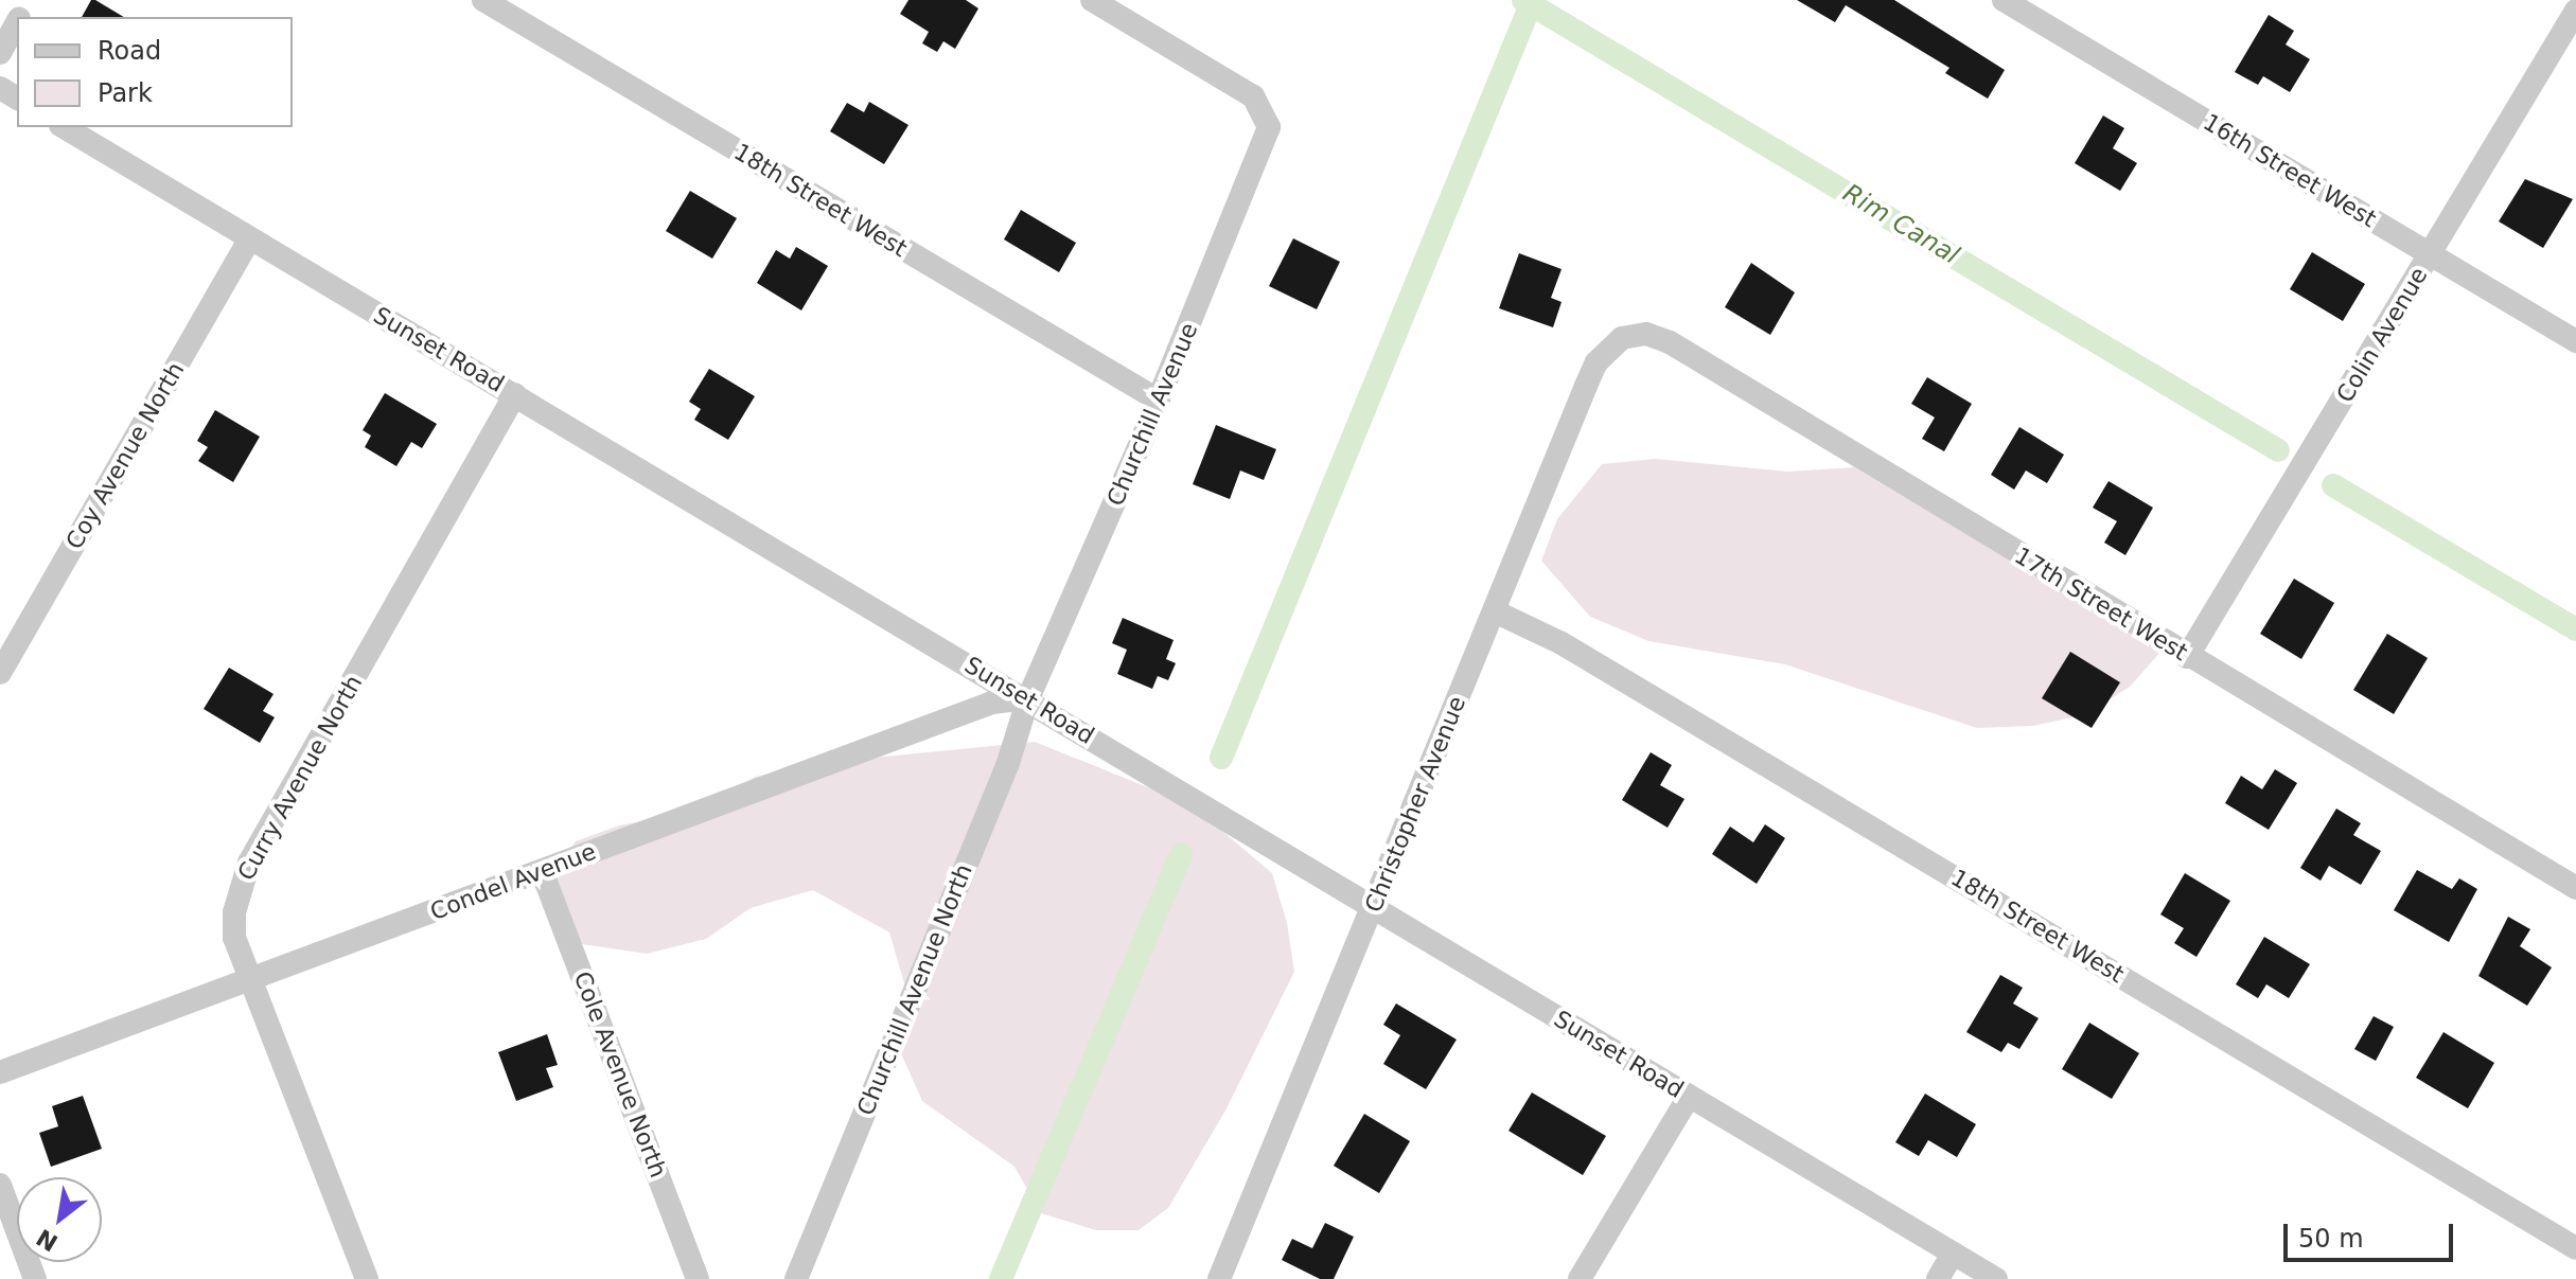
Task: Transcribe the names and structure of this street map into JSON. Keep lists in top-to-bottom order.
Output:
{
  "streets": {
    "street": [
      "16th Street West",
      "18th Street West",
      "Colin Avenue",
      "Sunset Road",
      "Churchill Avenue",
      "Coy Avenue North",
      "17th Street West",
      "Curry Avenue North",
      "Christopher Avenue",
      "Condel Avenue",
      "Churchill Avenue North",
      "Cole Avenue North"
    ]
  },
  "crossings": [
    ["16th Street West", "Colin Avenue"],
    ["18th Street West", "Churchill Avenue"],
    ["18th Street West", "Christopher Avenue"],
    ["Colin Avenue", "17th Street West"],
    ["Sunset Road", "Churchill Avenue"],
    ["Sunset Road", "Coy Avenue North"],
    ["Sunset Road", "Curry Avenue North"],
    ["Sunset Road", "Christopher Avenue"],
    ["Sunset Road", "Condel Avenue"],
    ["Sunset Road", "Churchill Avenue North"],
    ["Churchill Avenue", "Condel Avenue"],
    ["Churchill Avenue", "Churchill Avenue North"],
    ["17th Street West", "Christopher Avenue"],
    ["Curry Avenue North", "Condel Avenue"],
    ["Condel Avenue", "Churchill Avenue North"],
    ["Condel Avenue", "Cole Avenue North"]
  ],
  "water": ["Rim Canal"],
  "legend": ["Road", "Park"],
  "scale_bar": "50 m",
  "north": "bottom left"
}
